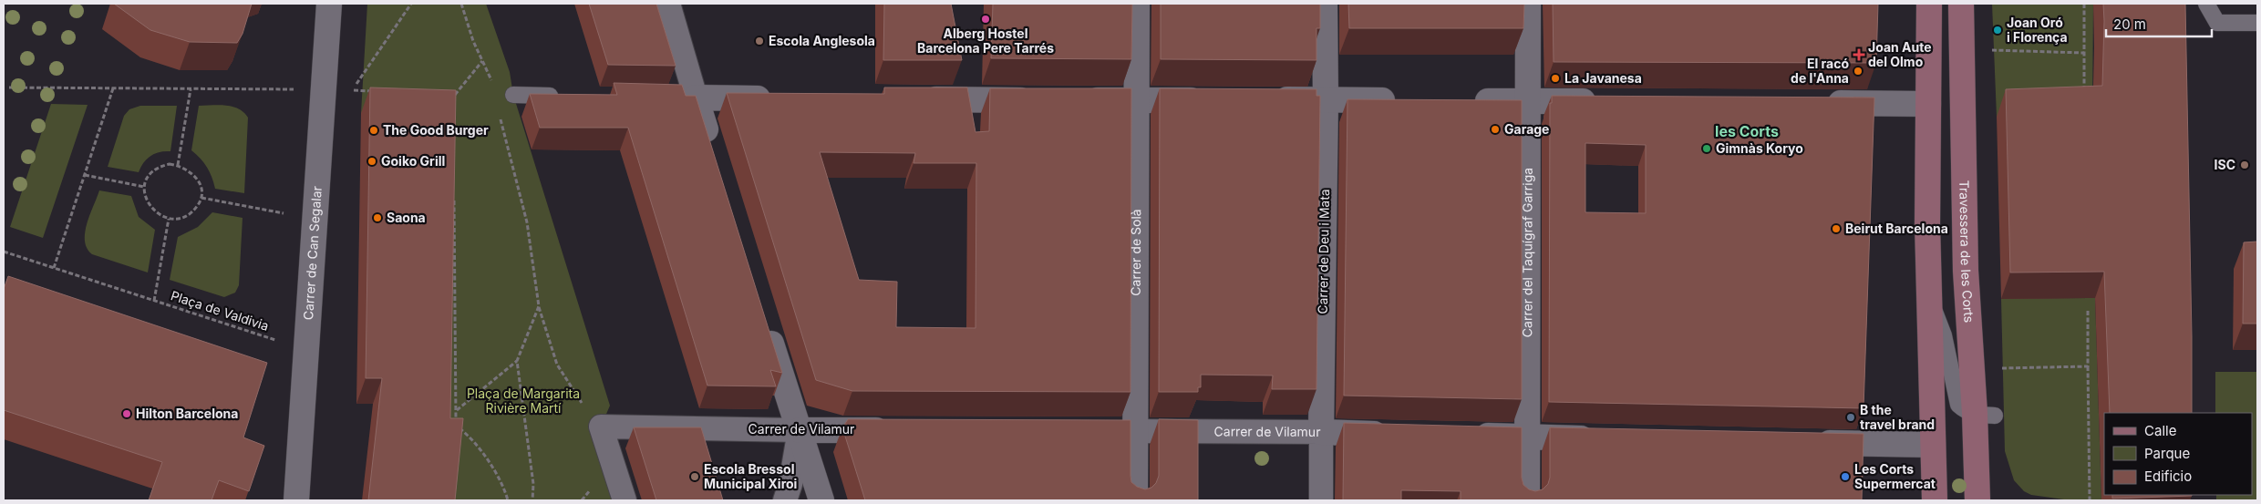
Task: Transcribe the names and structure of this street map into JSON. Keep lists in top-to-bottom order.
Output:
{
  "streets": {
    "main road": ["Travessera de les Corts"],
    "street": [
      "Carrer de Can Segalar",
      "Carrer de Deu i Mata",
      "Carrer del Taquígraf Garriga",
      "Carrer de Solà",
      "Carrer de Vilamur"
    ],
    "path": ["Plaça de Valdivia"]
  },
  "crossings": [
    ["Carrer de Deu i Mata", "Carrer de Vilamur"],
    ["Carrer de Solà", "Carrer de Vilamur"]
  ],
  "districts": ["les Corts"],
  "parks": ["Plaça de Margarita Rivière Martí"],
  "places": {
    "other": [
      "Alberg Hostel Barcelona Pere Tarrés",
      "Joan Oró i Florença",
      "Escola Anglesola",
      "El racó de l'Anna",
      "La Javanesa",
      "Garage",
      "The Good Burger",
      "Gimnàs Koryo",
      "Goiko Grill",
      "ISC",
      "Saona",
      "Beirut Barcelona",
      "Hilton Barcelona",
      "B the travel brand",
      "Escola Bressol Municipal Xiroi",
      "Les Corts Supermercat"
    ],
    "health": ["Joan Aute del Olmo"]
  },
  "legend": ["Calle", "Parque", "Edificio"],
  "scale_bar": "20 m"
}
